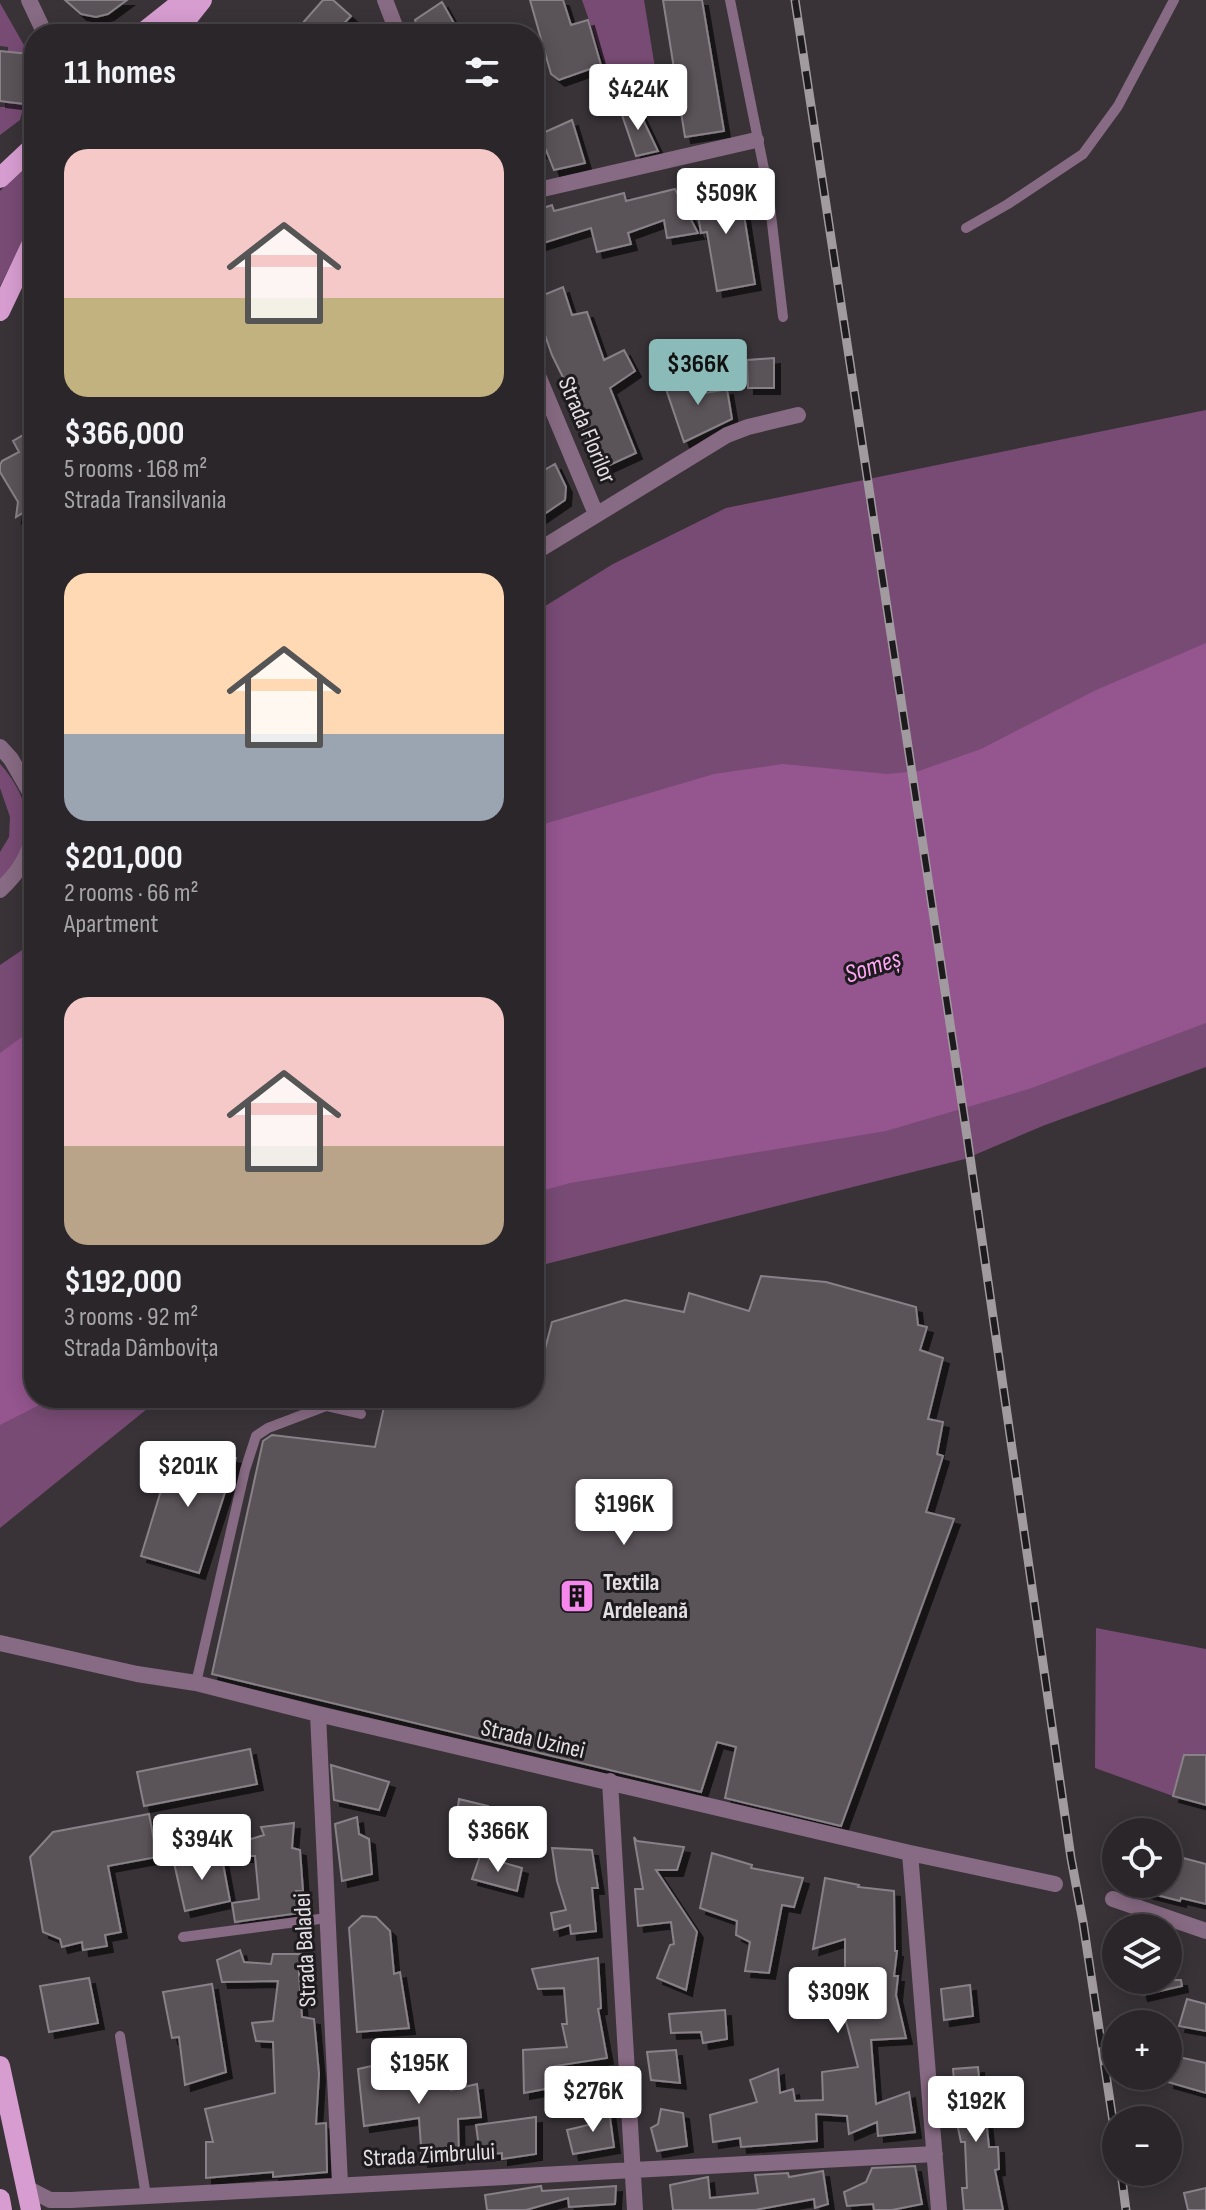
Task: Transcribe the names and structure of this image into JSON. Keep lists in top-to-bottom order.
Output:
{
  "streets": {
    "street": [
      "Strada Florilor",
      "Strada Uzinei",
      "Strada Baladei",
      "Strada Zimbrului"
    ]
  },
  "crossings": [
    ["Strada Uzinei", "Strada Baladei"],
    ["Strada Baladei", "Strada Zimbrului"]
  ],
  "water": ["Someș"],
  "places": {
    "building": ["Textila Ardeleană"]
  },
  "page": {
    "heading": "11 homes",
    "price": [
      "$424K",
      "$509K",
      "$366K",
      "$201K",
      "$196K",
      "$366K",
      "$394K",
      "$309K",
      "$195K",
      "$276K",
      "$192K"
    ],
    "list": [
      {
        "name": "$366,000",
        "note": "5 rooms · 168 m² · Strada Transilvania"
      },
      {
        "name": "$201,000",
        "note": "2 rooms · 66 m² · Apartment"
      },
      {
        "name": "$192,000",
        "note": "3 rooms · 92 m² · Strada Dâmbovița"
      }
    ],
    "map_buttons": ["+", "−"]
  }
}
